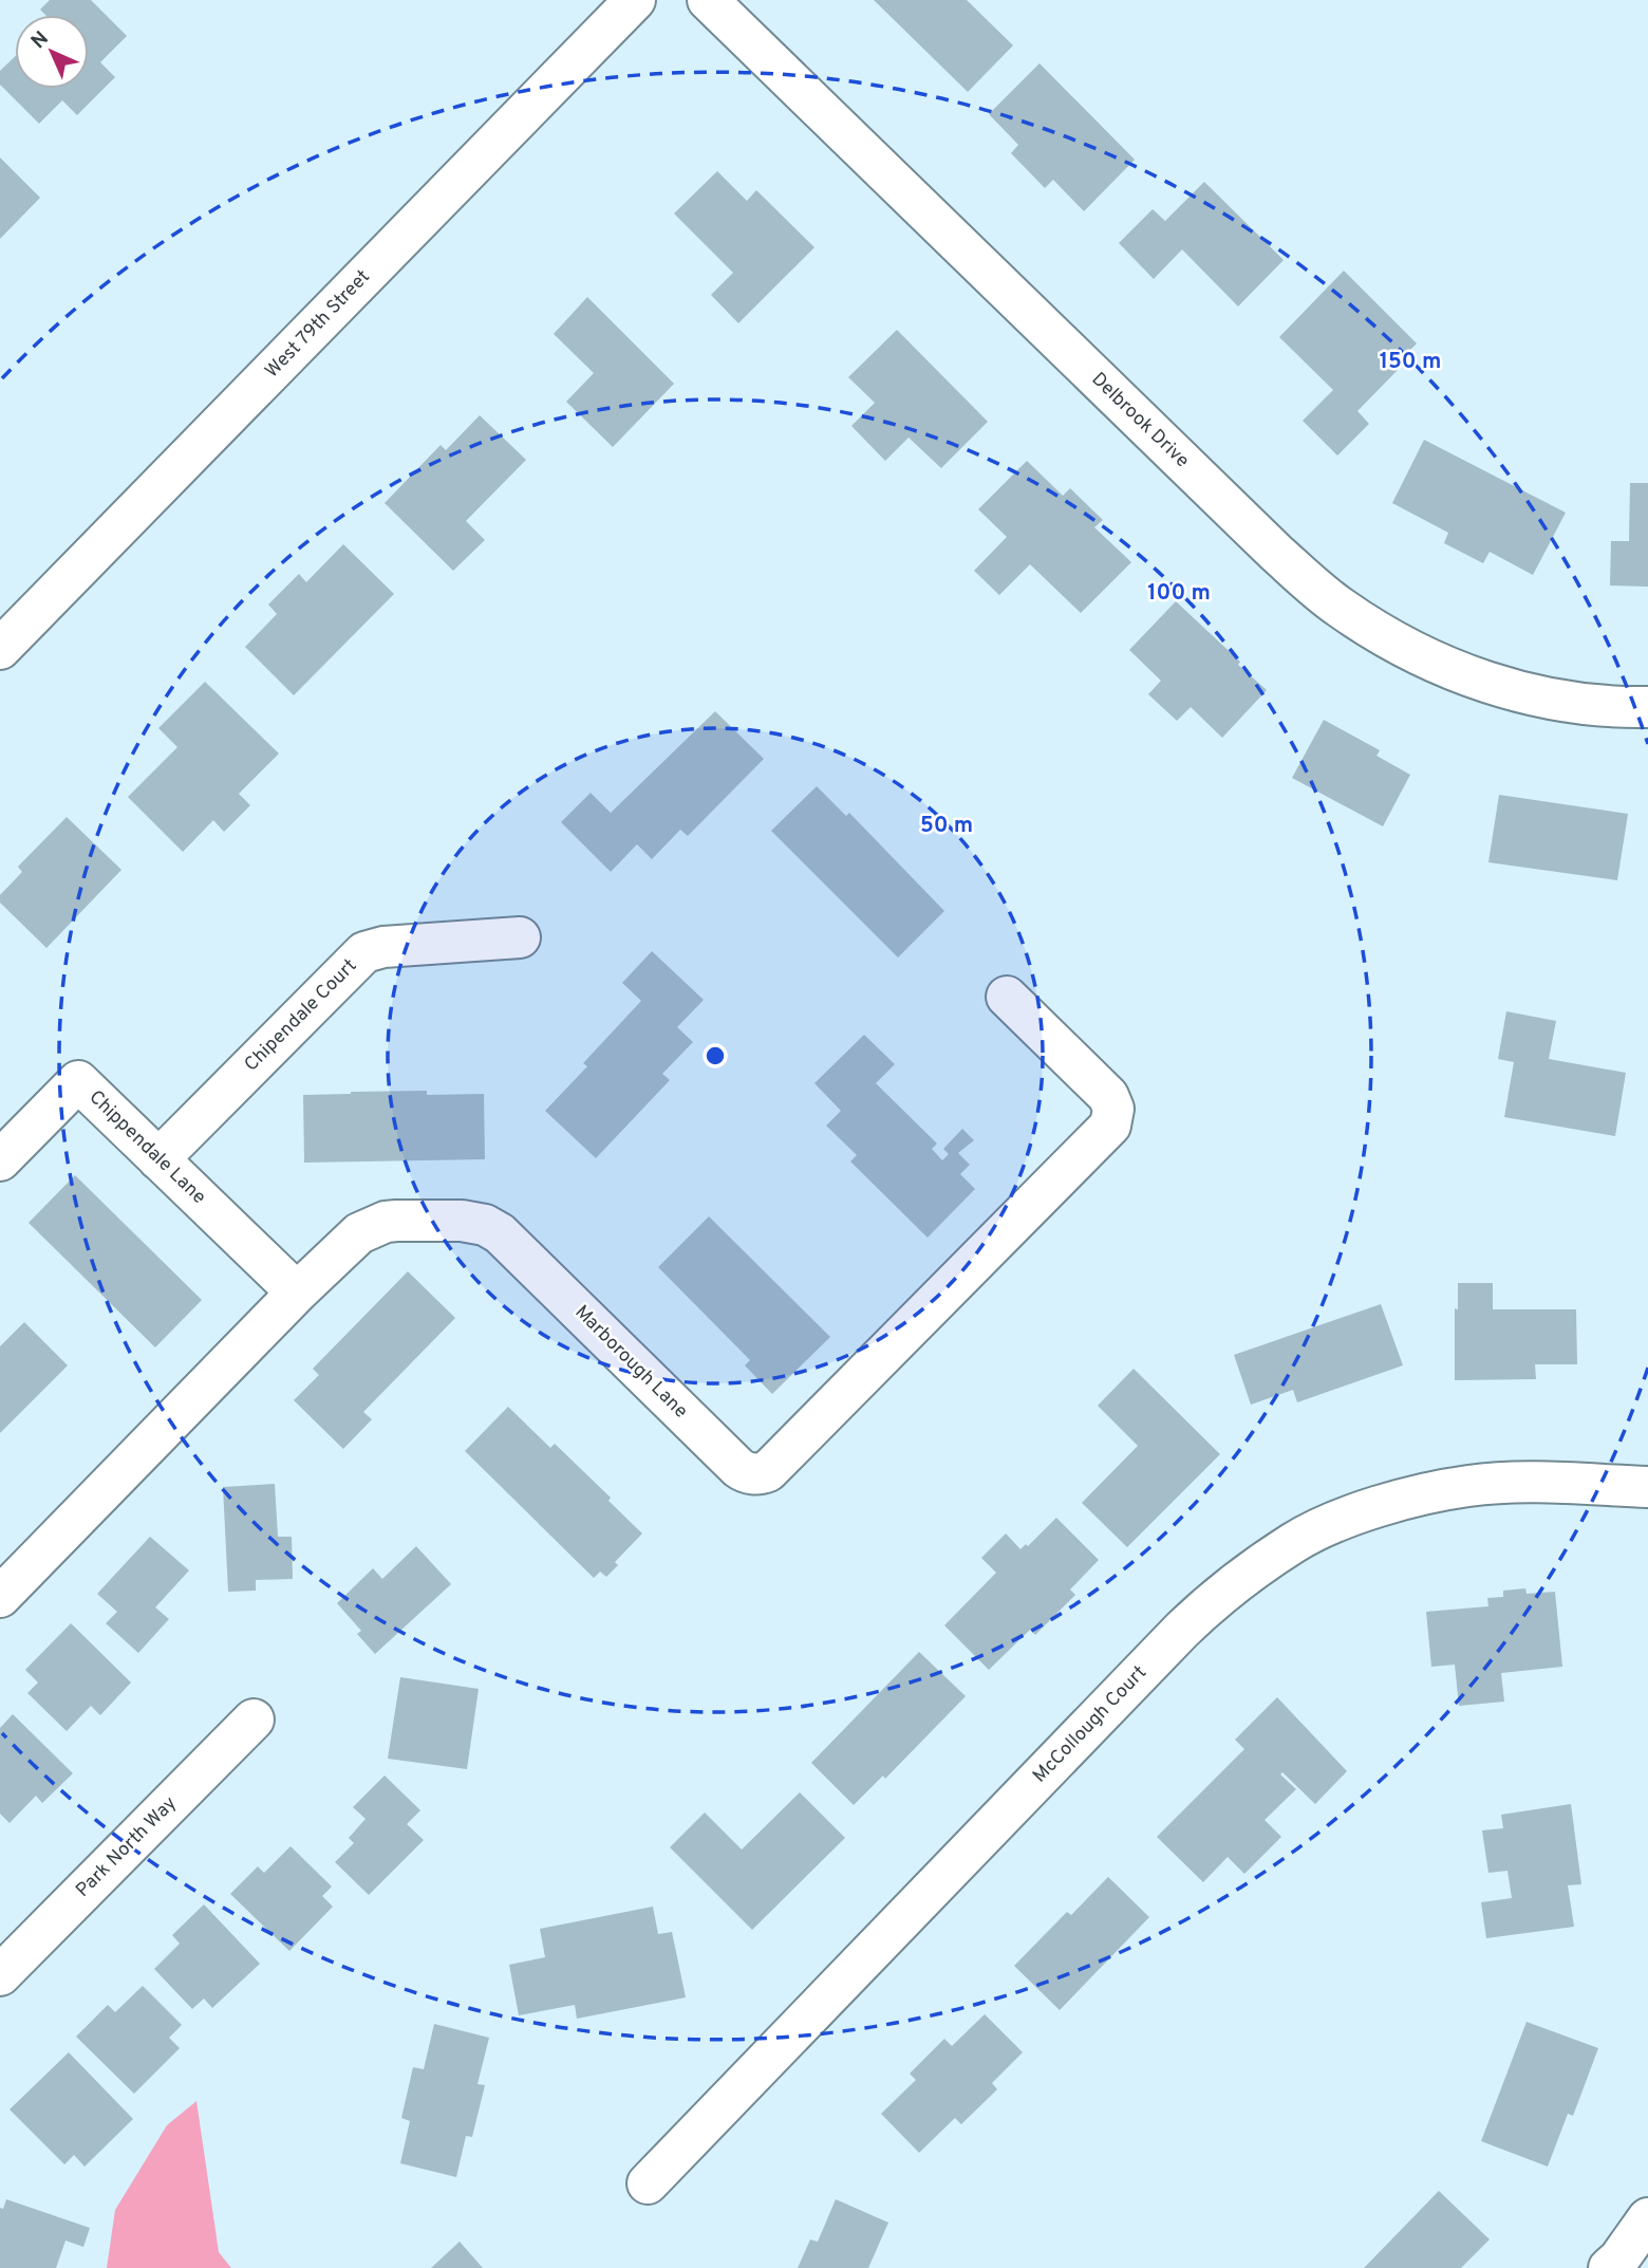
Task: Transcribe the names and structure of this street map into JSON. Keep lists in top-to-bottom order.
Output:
{
  "streets": {
    "street": [
      "West 79th Street",
      "Delbrook Drive",
      "Chipendale Court",
      "Chippendale Lane",
      "Marborough Lane",
      "McCollough Court",
      "Park North Way"
    ]
  },
  "crossings": [
    ["Chipendale Court", "Chippendale Lane"],
    ["Chippendale Lane", "Marborough Lane"]
  ],
  "north": "top left",
  "rings": ["150 m", "100 m", "50 m"]
}
